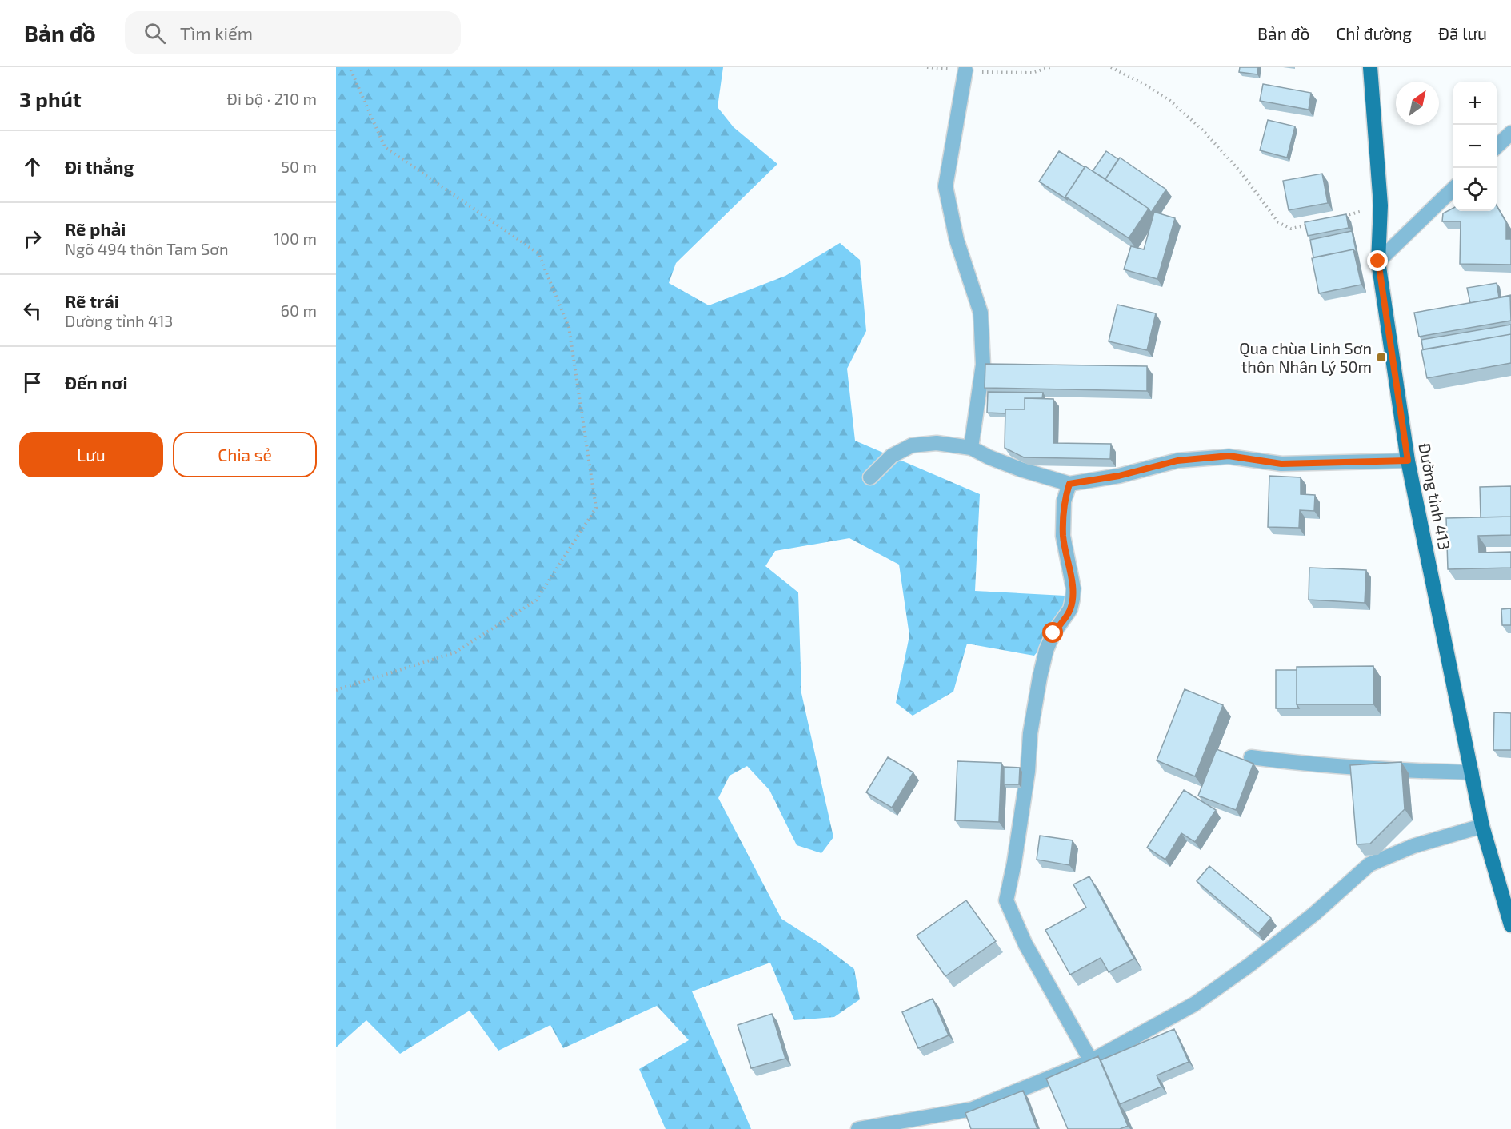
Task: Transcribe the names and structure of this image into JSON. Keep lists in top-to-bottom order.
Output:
{
  "streets": {
    "main road": ["Đường tỉnh 413"]
  },
  "places": {
    "transit": ["Qua chùa Linh Sơn thôn Nhân Lý 50m"]
  },
  "north": "top right",
  "page": {
    "header": "Bản đồ",
    "search": "Tìm kiếm",
    "nav": ["Bản đồ", "Chỉ đường", "Đã lưu"],
    "heading": ["3 phút", "Đi bộ · 210 m"],
    "map_buttons": ["+", "−"],
    "list": [
      ["Đi thẳng", "50 m"],
      ["Rẽ phải", "Ngõ 494 thôn Tam Sơn", "100 m"],
      ["Rẽ trái", "Đường tỉnh 413", "60 m"],
      "Đến nơi"
    ],
    "buttons": ["Lưu", "Chia sẻ"]
  }
}
